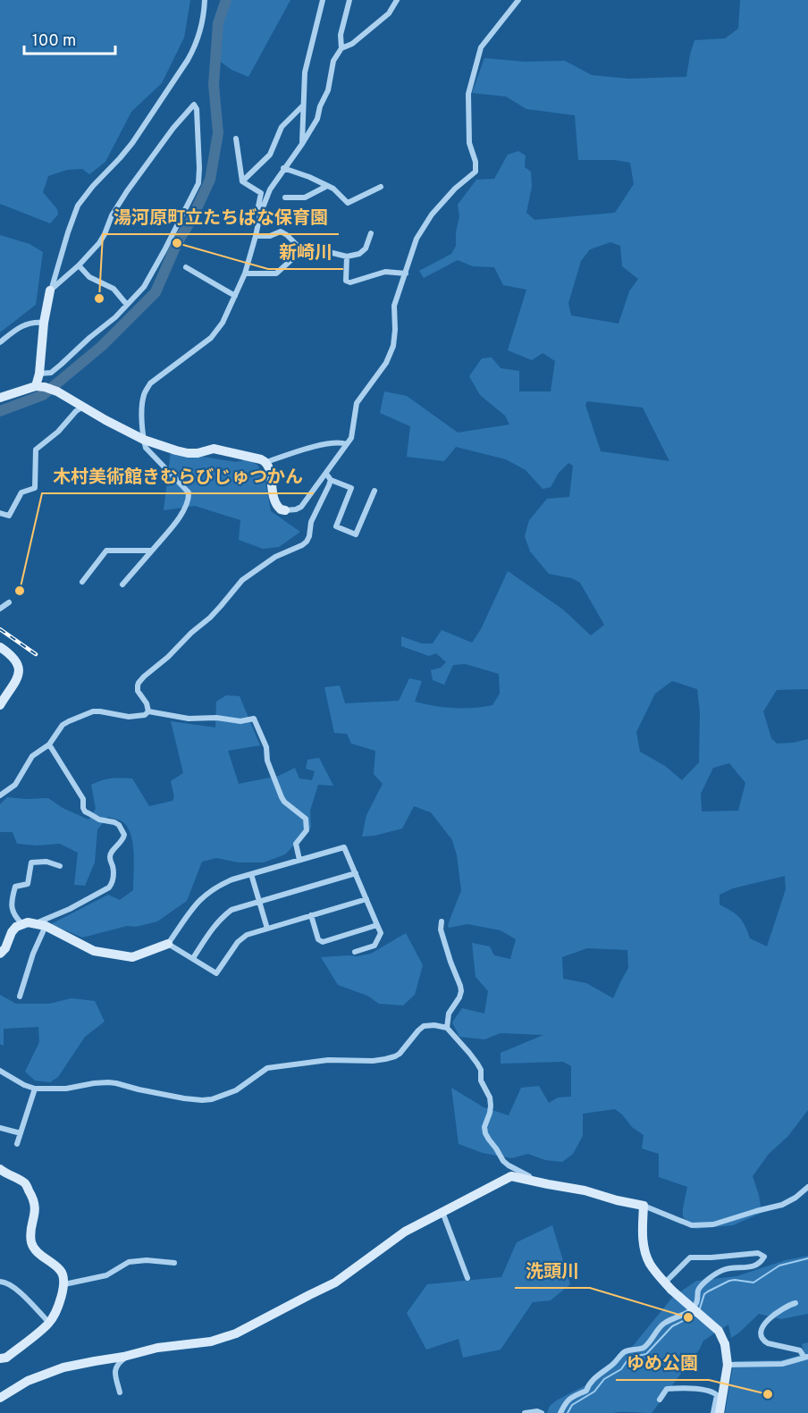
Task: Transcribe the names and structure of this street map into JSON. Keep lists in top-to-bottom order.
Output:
{
  "places": [
    "新崎川",
    "湯河原町立たちばな保育園",
    "木村美術館きむらびじゅつかん",
    "洗頭川",
    "ゆめ公園"
  ],
  "scale_bar": "100 m"
}
